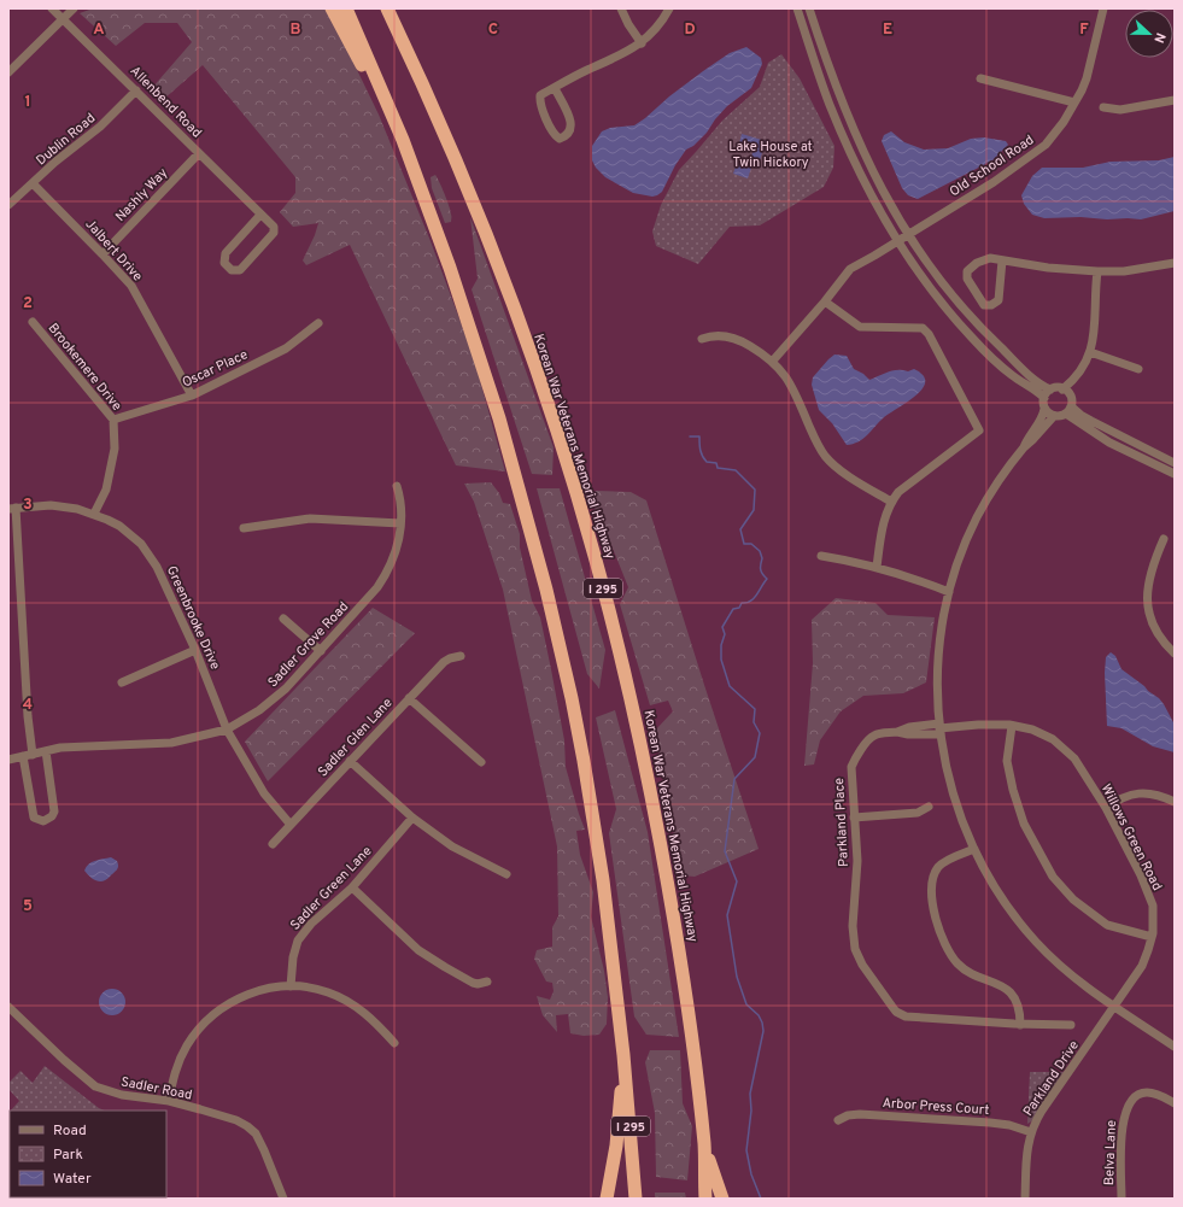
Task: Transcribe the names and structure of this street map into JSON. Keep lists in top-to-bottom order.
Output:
{
  "streets": {
    "highway": ["Korean War Veterans Memorial Highway", "I 295"],
    "street": [
      "Allenbend Road",
      "Dublin Road",
      "Old School Road",
      "Nashly Way",
      "Jalbert Drive",
      "Brookemere Drive",
      "Oscar Place",
      "Greenbrooke Drive",
      "Sadler Grove Road",
      "Sadler Glen Lane",
      "Parkland Place",
      "Willows Green Road",
      "Sadler Green Lane",
      "Parkland Drive",
      "Sadler Road",
      "Arbor Press Court",
      "Belva Lane"
    ]
  },
  "crossings": [
    ["Allenbend Road", "Dublin Road"],
    ["Allenbend Road", "Nashly Way"],
    ["Dublin Road", "Jalbert Drive"],
    ["Nashly Way", "Jalbert Drive"],
    ["Jalbert Drive", "Oscar Place"],
    ["Brookemere Drive", "Oscar Place"],
    ["Brookemere Drive", "Greenbrooke Drive"],
    ["Greenbrooke Drive", "Sadler Grove Road"],
    ["Greenbrooke Drive", "Sadler Glen Lane"],
    ["Parkland Place", "Willows Green Road"],
    ["Willows Green Road", "Parkland Drive"],
    ["Parkland Drive", "Arbor Press Court"]
  ],
  "parks": ["Lake House at Twin Hickory"],
  "legend": ["Road", "Park", "Water"],
  "north": "right",
  "grid": {
    "columns": [
      "A",
      "B",
      "C",
      "D",
      "E",
      "F"
    ],
    "rows": [
      "1",
      "2",
      "3",
      "4",
      "5"
    ]
  }
}
